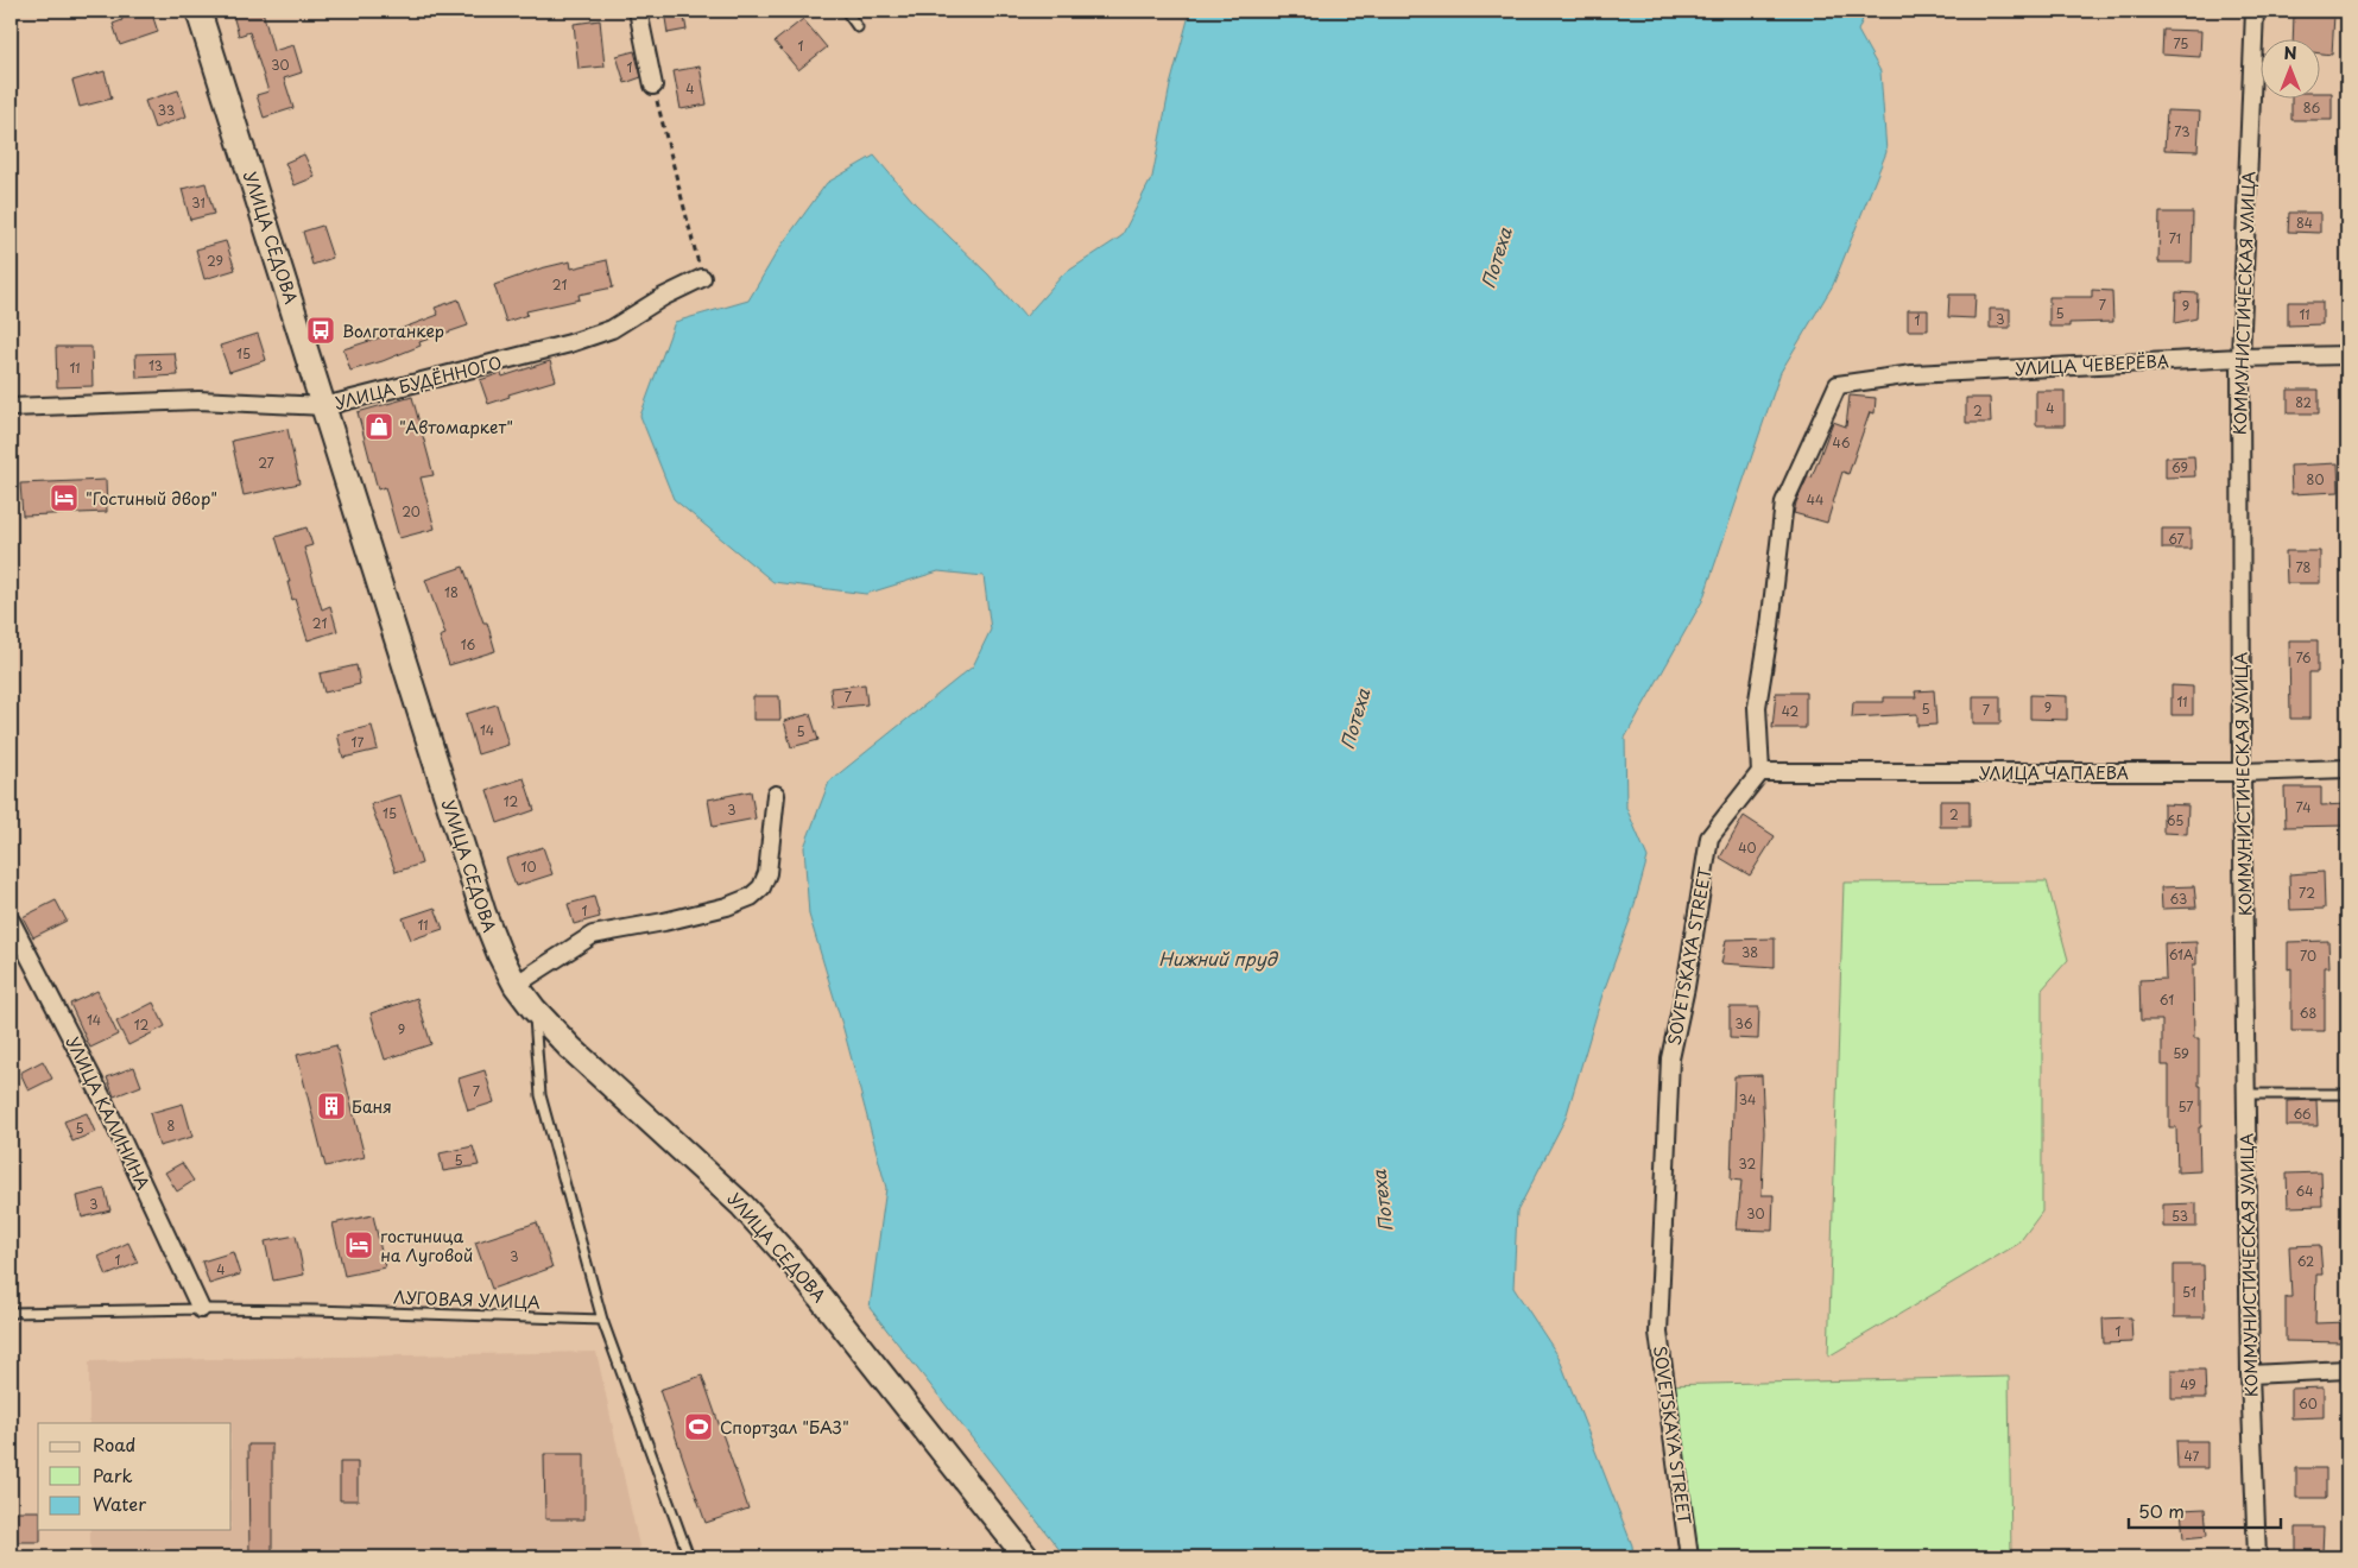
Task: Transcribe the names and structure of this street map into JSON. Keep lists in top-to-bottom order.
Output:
{
  "streets": {
    "main road": ["УЛИЦА СЕДОВА"],
    "street": [
      "КОММУНИСТИЧЕСКАЯ УЛИЦА",
      "УЛИЦА ЧЕВЕРЁВА",
      "УЛИЦА БУДЁННОГО",
      "УЛИЦА ЧАПАЕВА",
      "SOVETSKAYA STREET",
      "УЛИЦА КАЛИНИНА"
    ],
    "lane": ["ЛУГОВАЯ УЛИЦА"]
  },
  "crossings": [
    ["УЛИЦА СЕДОВА", "УЛИЦА БУДЁННОГО"],
    ["КОММУНИСТИЧЕСКАЯ УЛИЦА", "УЛИЦА ЧЕВЕРЁВА"],
    ["КОММУНИСТИЧЕСКАЯ УЛИЦА", "УЛИЦА ЧАПАЕВА"],
    ["УЛИЦА ЧЕВЕРЁВА", "УЛИЦА ЧАПАЕВА"],
    ["УЛИЦА ЧЕВЕРЁВА", "SOVETSKAYA STREET"],
    ["УЛИЦА ЧАПАЕВА", "SOVETSKAYA STREET"],
    ["УЛИЦА КАЛИНИНА", "ЛУГОВАЯ УЛИЦА"]
  ],
  "water": ["Потеха", "Нижний пруд"],
  "places": {
    "bus stop": ["Волготанкер"],
    "shop": ["\"Автомаркет\""],
    "hotel": ["\"Гостиный двор\"", "гостиница на Луговой"],
    "building": ["Баня"],
    "sports": ["Спортзал \"БАЗ\""]
  },
  "house_numbers": [
    "75",
    "1",
    "30",
    "1",
    "4",
    "86",
    "33",
    "73",
    "31",
    "84",
    "71",
    "29",
    "21",
    "7",
    "9",
    "5",
    "11",
    "3",
    "1",
    "15",
    "13",
    "11",
    "82",
    "4",
    "2",
    "46",
    "27",
    "69",
    "80",
    "44",
    "20",
    "67",
    "78",
    "18",
    "21",
    "16",
    "76",
    "7",
    "11",
    "9",
    "5",
    "7",
    "42",
    "14",
    "5",
    "17",
    "12",
    "74",
    "3",
    "15",
    "2",
    "65",
    "40",
    "10",
    "72",
    "63",
    "1",
    "11",
    "38",
    "61А",
    "70",
    "61",
    "68",
    "14",
    "36",
    "12",
    "9",
    "59",
    "7",
    "34",
    "57",
    "66",
    "8",
    "5",
    "5",
    "32",
    "64",
    "3",
    "30",
    "53",
    "3",
    "1",
    "62",
    "4",
    "51",
    "1",
    "49",
    "60",
    "47"
  ],
  "legend": ["Road", "Park", "Water"],
  "scale_bar": "50 m",
  "north": "top"
}
